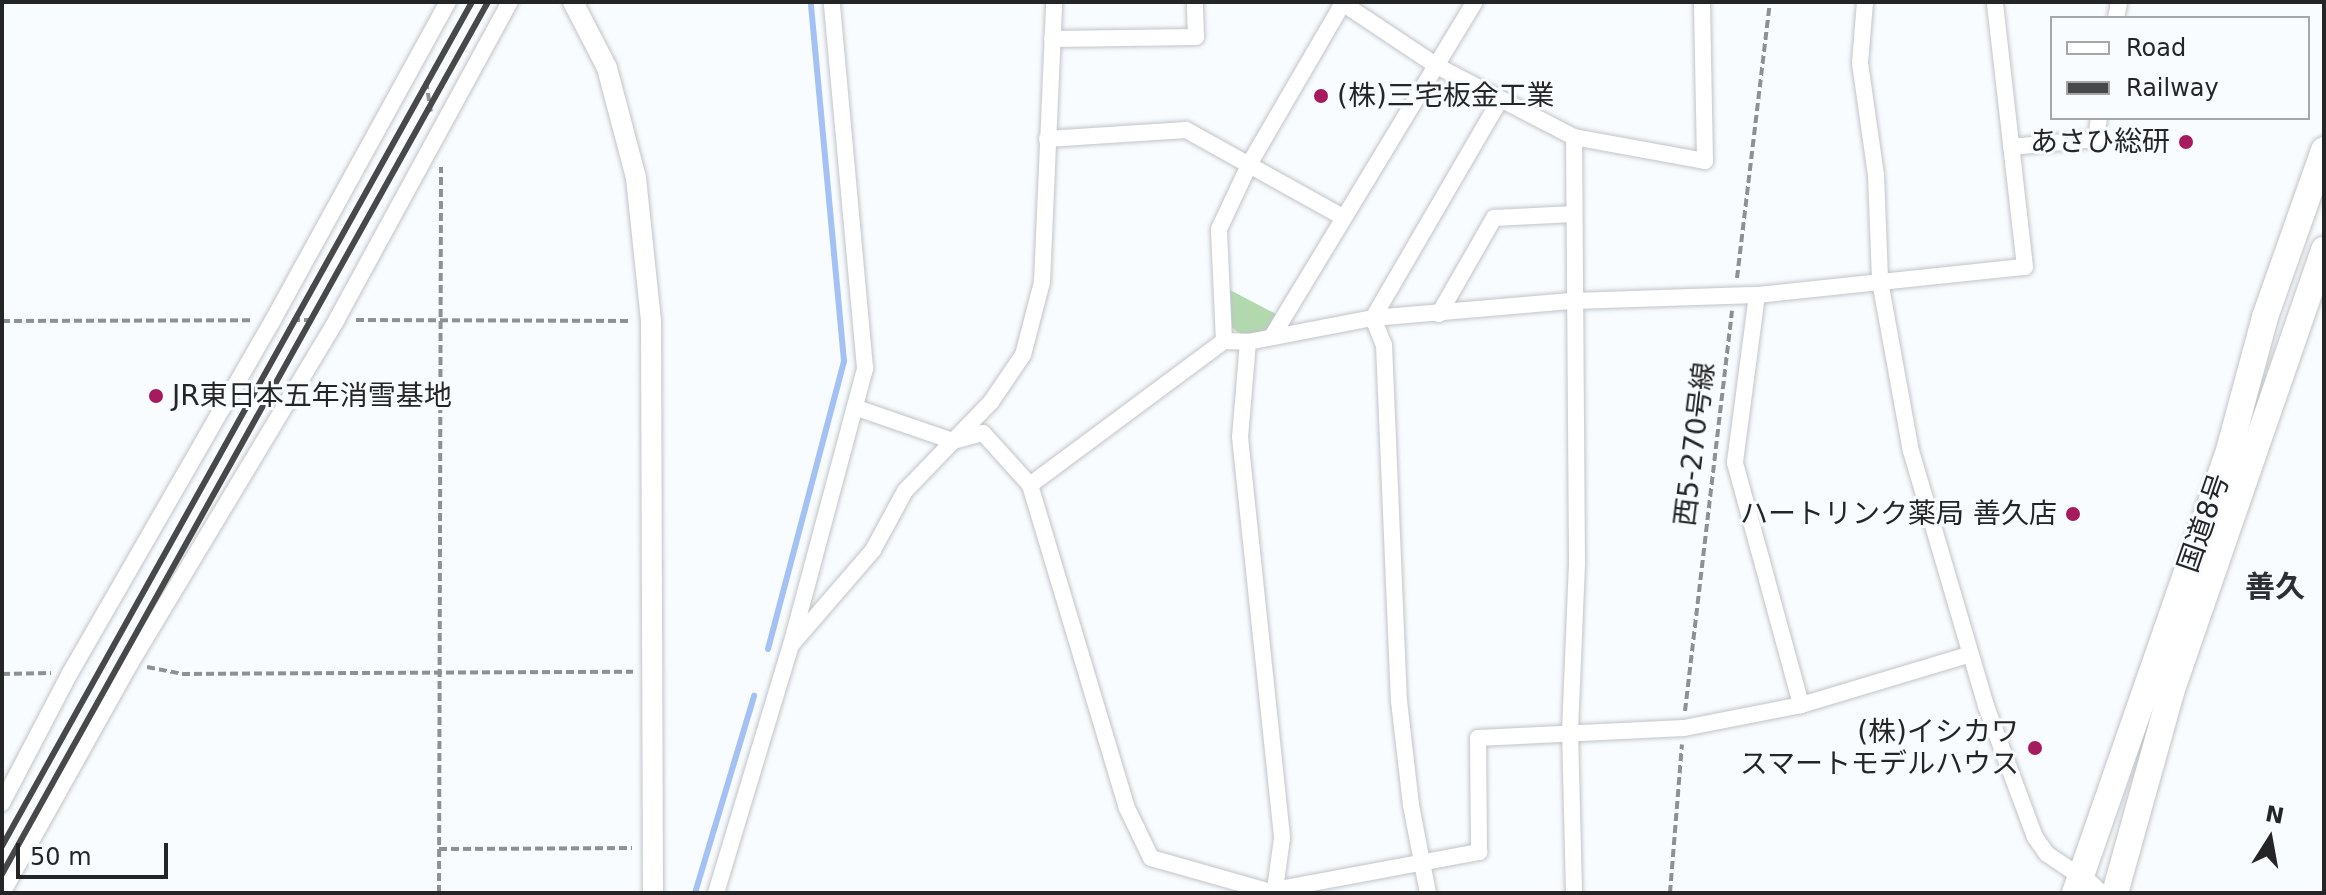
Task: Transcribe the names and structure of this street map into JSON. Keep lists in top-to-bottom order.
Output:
{
  "streets": {
    "highway": ["国道8号"],
    "path": ["西5-270号線"]
  },
  "districts": ["善久"],
  "places": [
    "(株)三宅板金工業",
    "あさひ総研",
    "JR東日本五年消雪基地",
    "ハートリンク薬局 善久店",
    "(株)イシカワ スマートモデルハウス"
  ],
  "legend": ["Road", "Railway"],
  "scale_bar": "50 m",
  "north": "top"
}
